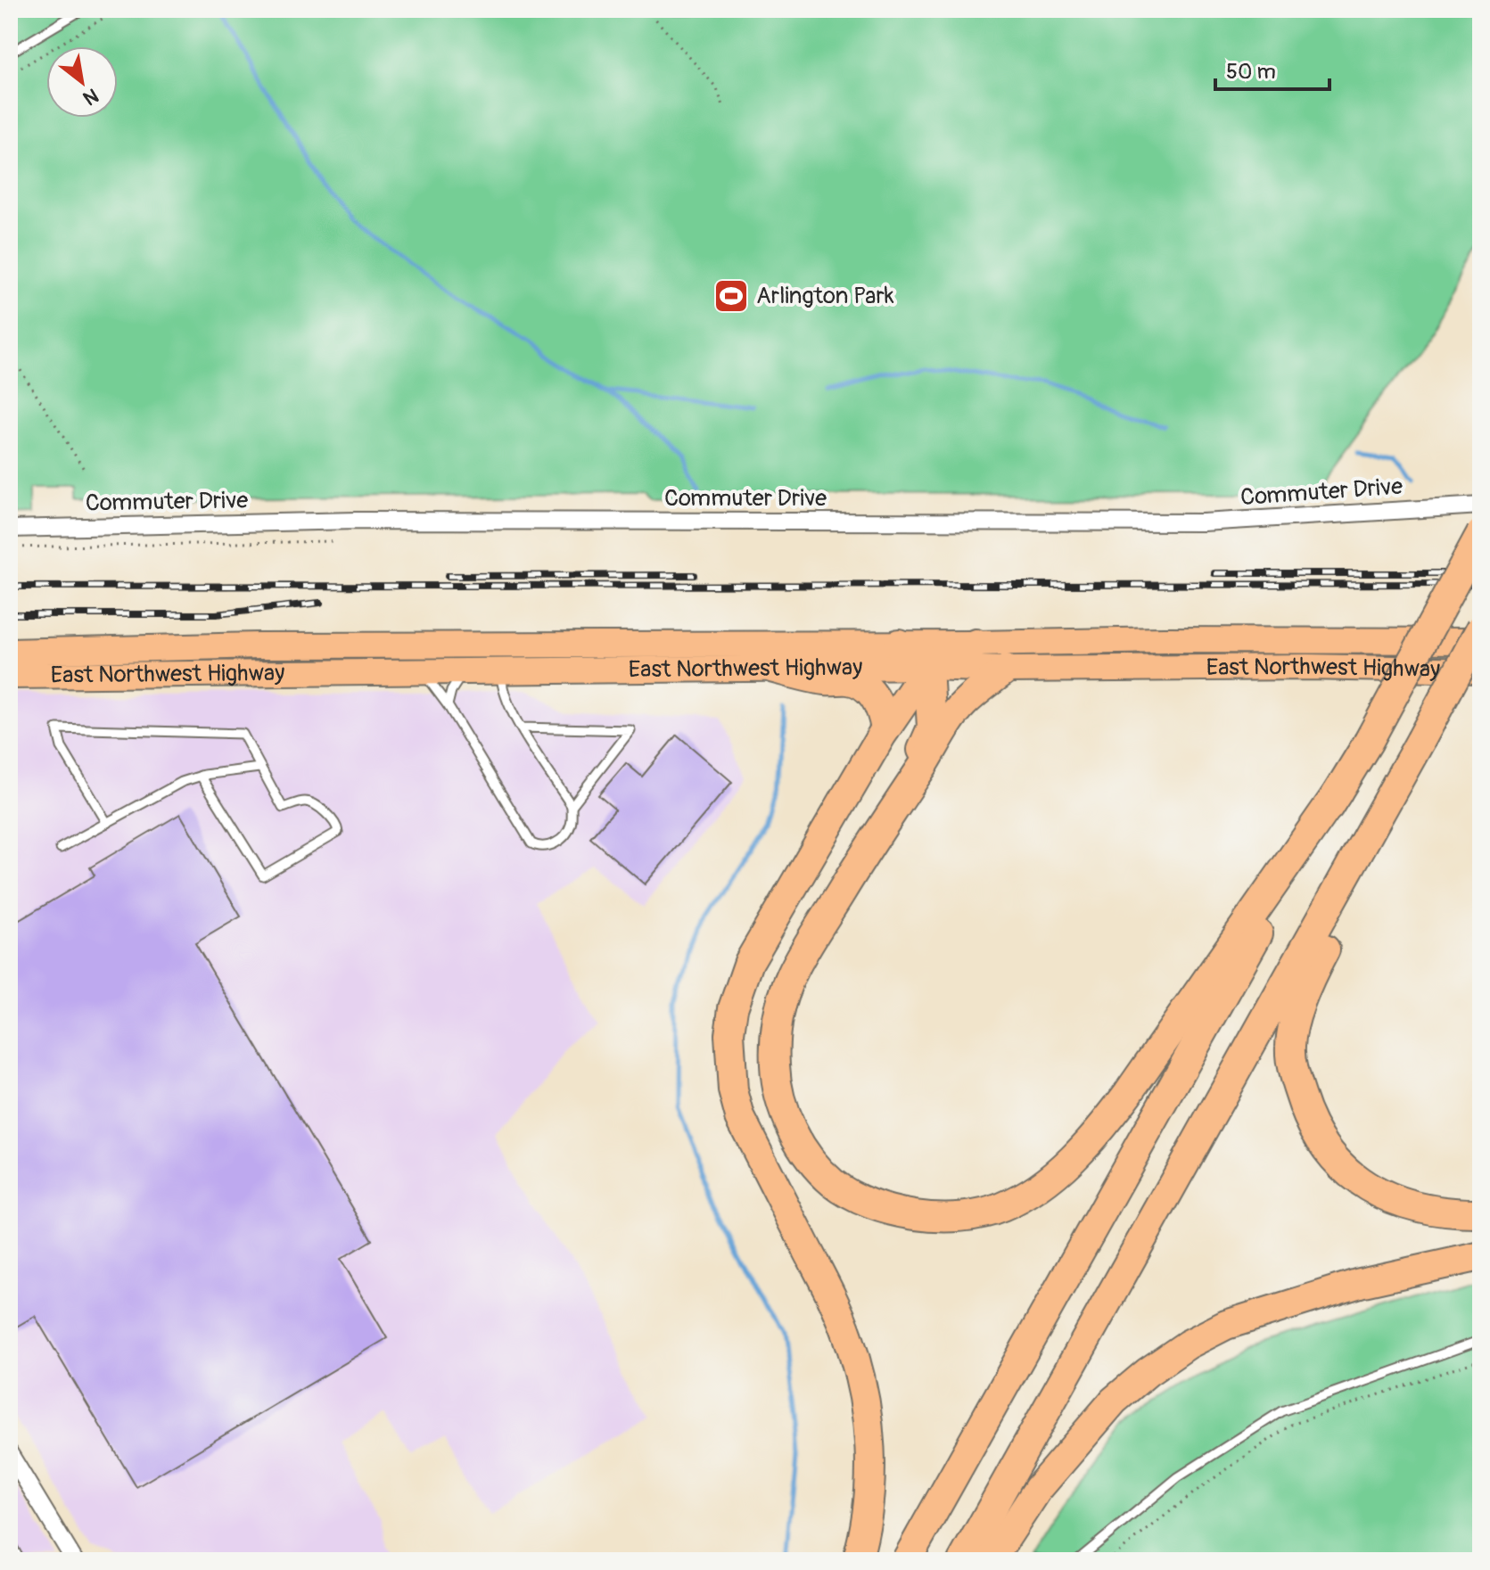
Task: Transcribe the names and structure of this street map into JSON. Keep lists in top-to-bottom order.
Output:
{
  "streets": {
    "main road": ["East Northwest Highway"],
    "street": ["Commuter Drive"]
  },
  "places": {
    "sports": ["Arlington Park"]
  },
  "scale_bar": "50 m",
  "north": "bottom right"
}
